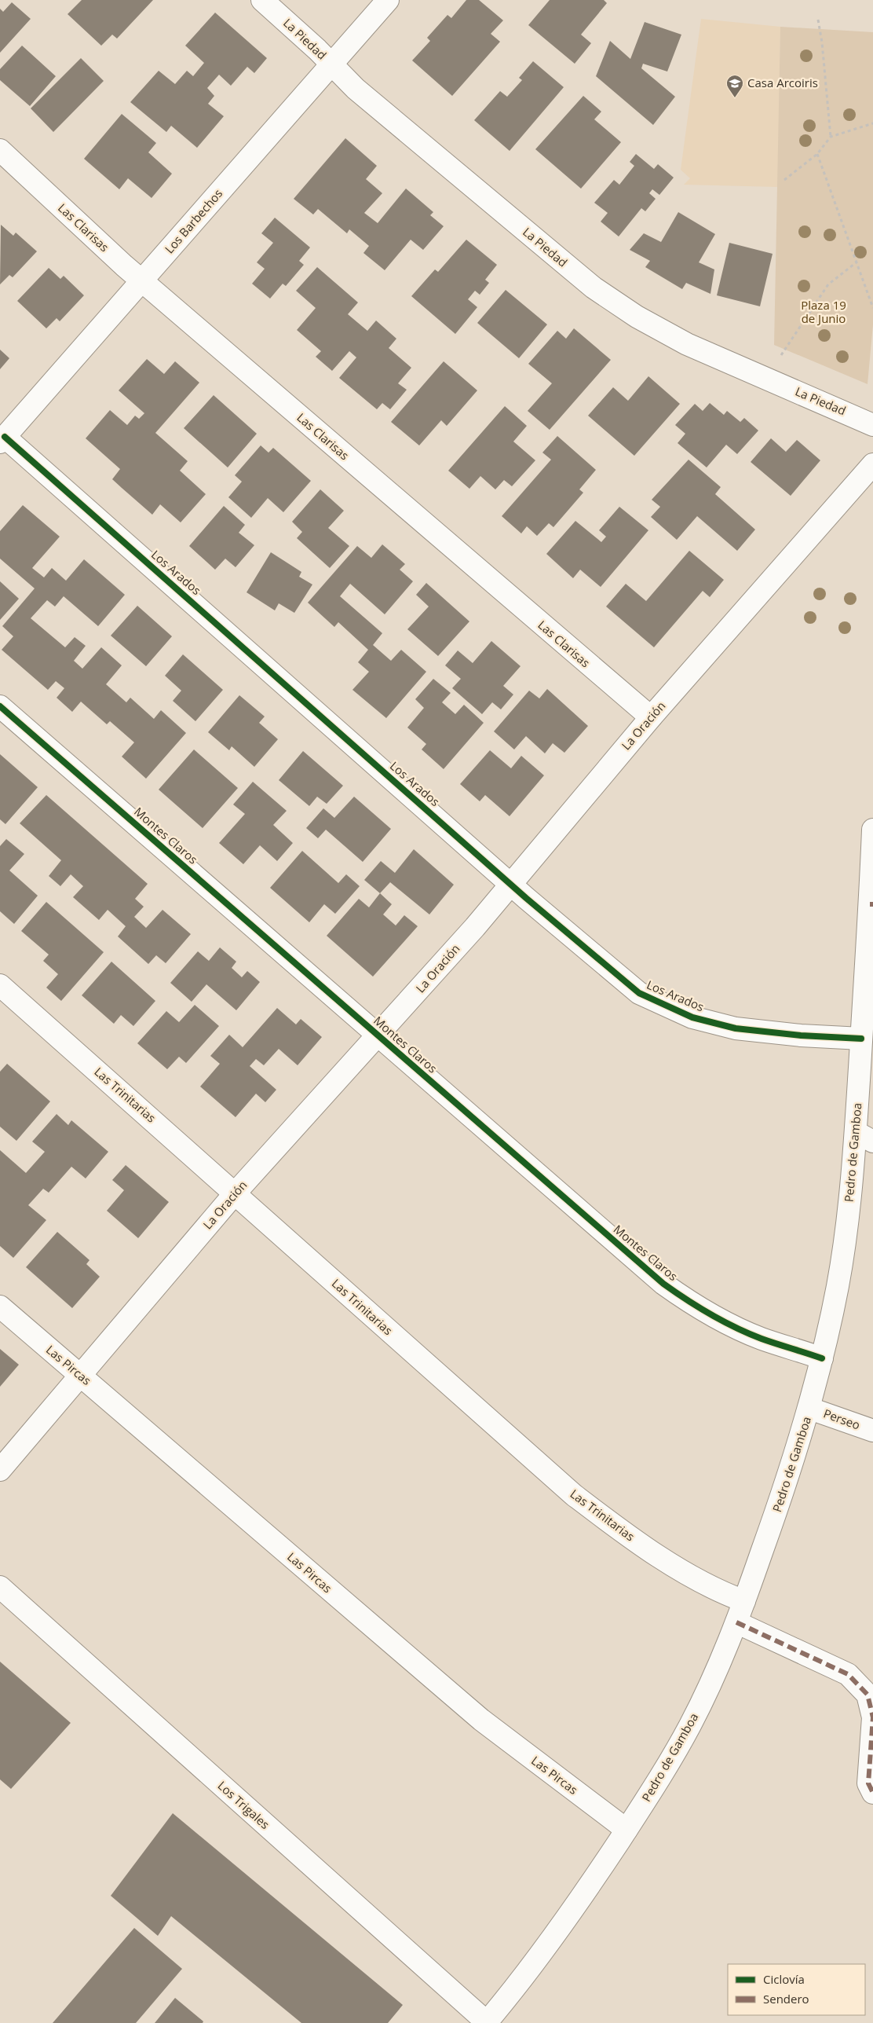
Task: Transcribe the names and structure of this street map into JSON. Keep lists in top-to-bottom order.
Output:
{
  "streets": {
    "street": [
      "La Piedad",
      "Los Barbechos",
      "Las Clarisas",
      "Los Arados",
      "La Oración",
      "Montes Claros",
      "Las Trinitarias",
      "Pedro de Gamboa",
      "Las Pircas",
      "Perseo",
      "Los Trigales"
    ]
  },
  "crossings": [
    ["La Piedad", "Los Barbechos"],
    ["Los Barbechos", "Las Clarisas"],
    ["Los Barbechos", "Los Arados"],
    ["Las Clarisas", "La Oración"],
    ["Los Arados", "La Oración"],
    ["Los Arados", "Pedro de Gamboa"],
    ["La Oración", "Montes Claros"],
    ["La Oración", "Las Trinitarias"],
    ["La Oración", "Las Pircas"],
    ["Montes Claros", "Pedro de Gamboa"],
    ["Las Trinitarias", "Pedro de Gamboa"],
    ["Pedro de Gamboa", "Las Pircas"],
    ["Pedro de Gamboa", "Perseo"],
    ["Pedro de Gamboa", "Los Trigales"]
  ],
  "parks": ["Plaza 19 de Junio"],
  "places": {
    "school or university": ["Casa Arcoiris"]
  },
  "legend": ["Ciclovía", "Sendero"]
}
